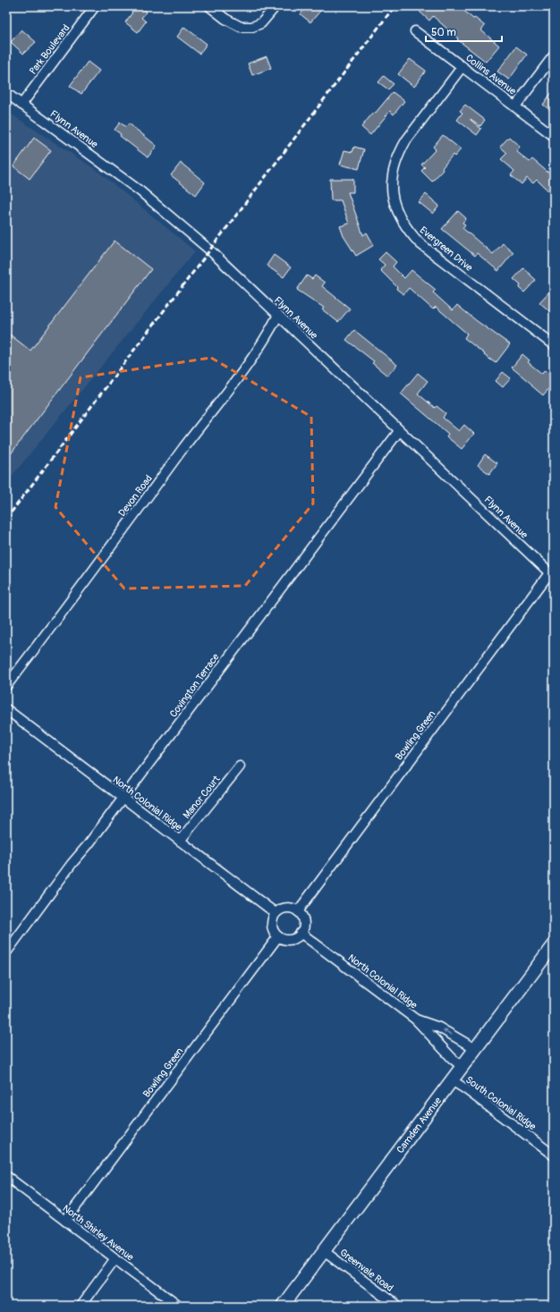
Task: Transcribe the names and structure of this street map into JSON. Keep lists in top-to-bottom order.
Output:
{
  "streets": {
    "main road": ["Camden Avenue"],
    "street": [
      "Park Boulevard",
      "Collins Avenue",
      "Flynn Avenue",
      "Evergreen Drive",
      "Devon Road",
      "Covington Terrace",
      "Bowling Green",
      "Manor Court",
      "North Colonial Ridge",
      "South Colonial Ridge",
      "North Shirley Avenue",
      "Greenvale Road"
    ]
  },
  "crossings": [
    ["Park Boulevard", "Flynn Avenue"],
    ["Collins Avenue", "Evergreen Drive"],
    ["Flynn Avenue", "Devon Road"],
    ["Flynn Avenue", "Covington Terrace"],
    ["Flynn Avenue", "Bowling Green"],
    ["Covington Terrace", "North Colonial Ridge"],
    ["Bowling Green", "North Colonial Ridge"],
    ["Bowling Green", "North Shirley Avenue"],
    ["Manor Court", "North Colonial Ridge"],
    ["North Colonial Ridge", "Camden Avenue"],
    ["South Colonial Ridge", "Camden Avenue"],
    ["Camden Avenue", "Greenvale Road"]
  ],
  "scale_bar": "50 m"
}
